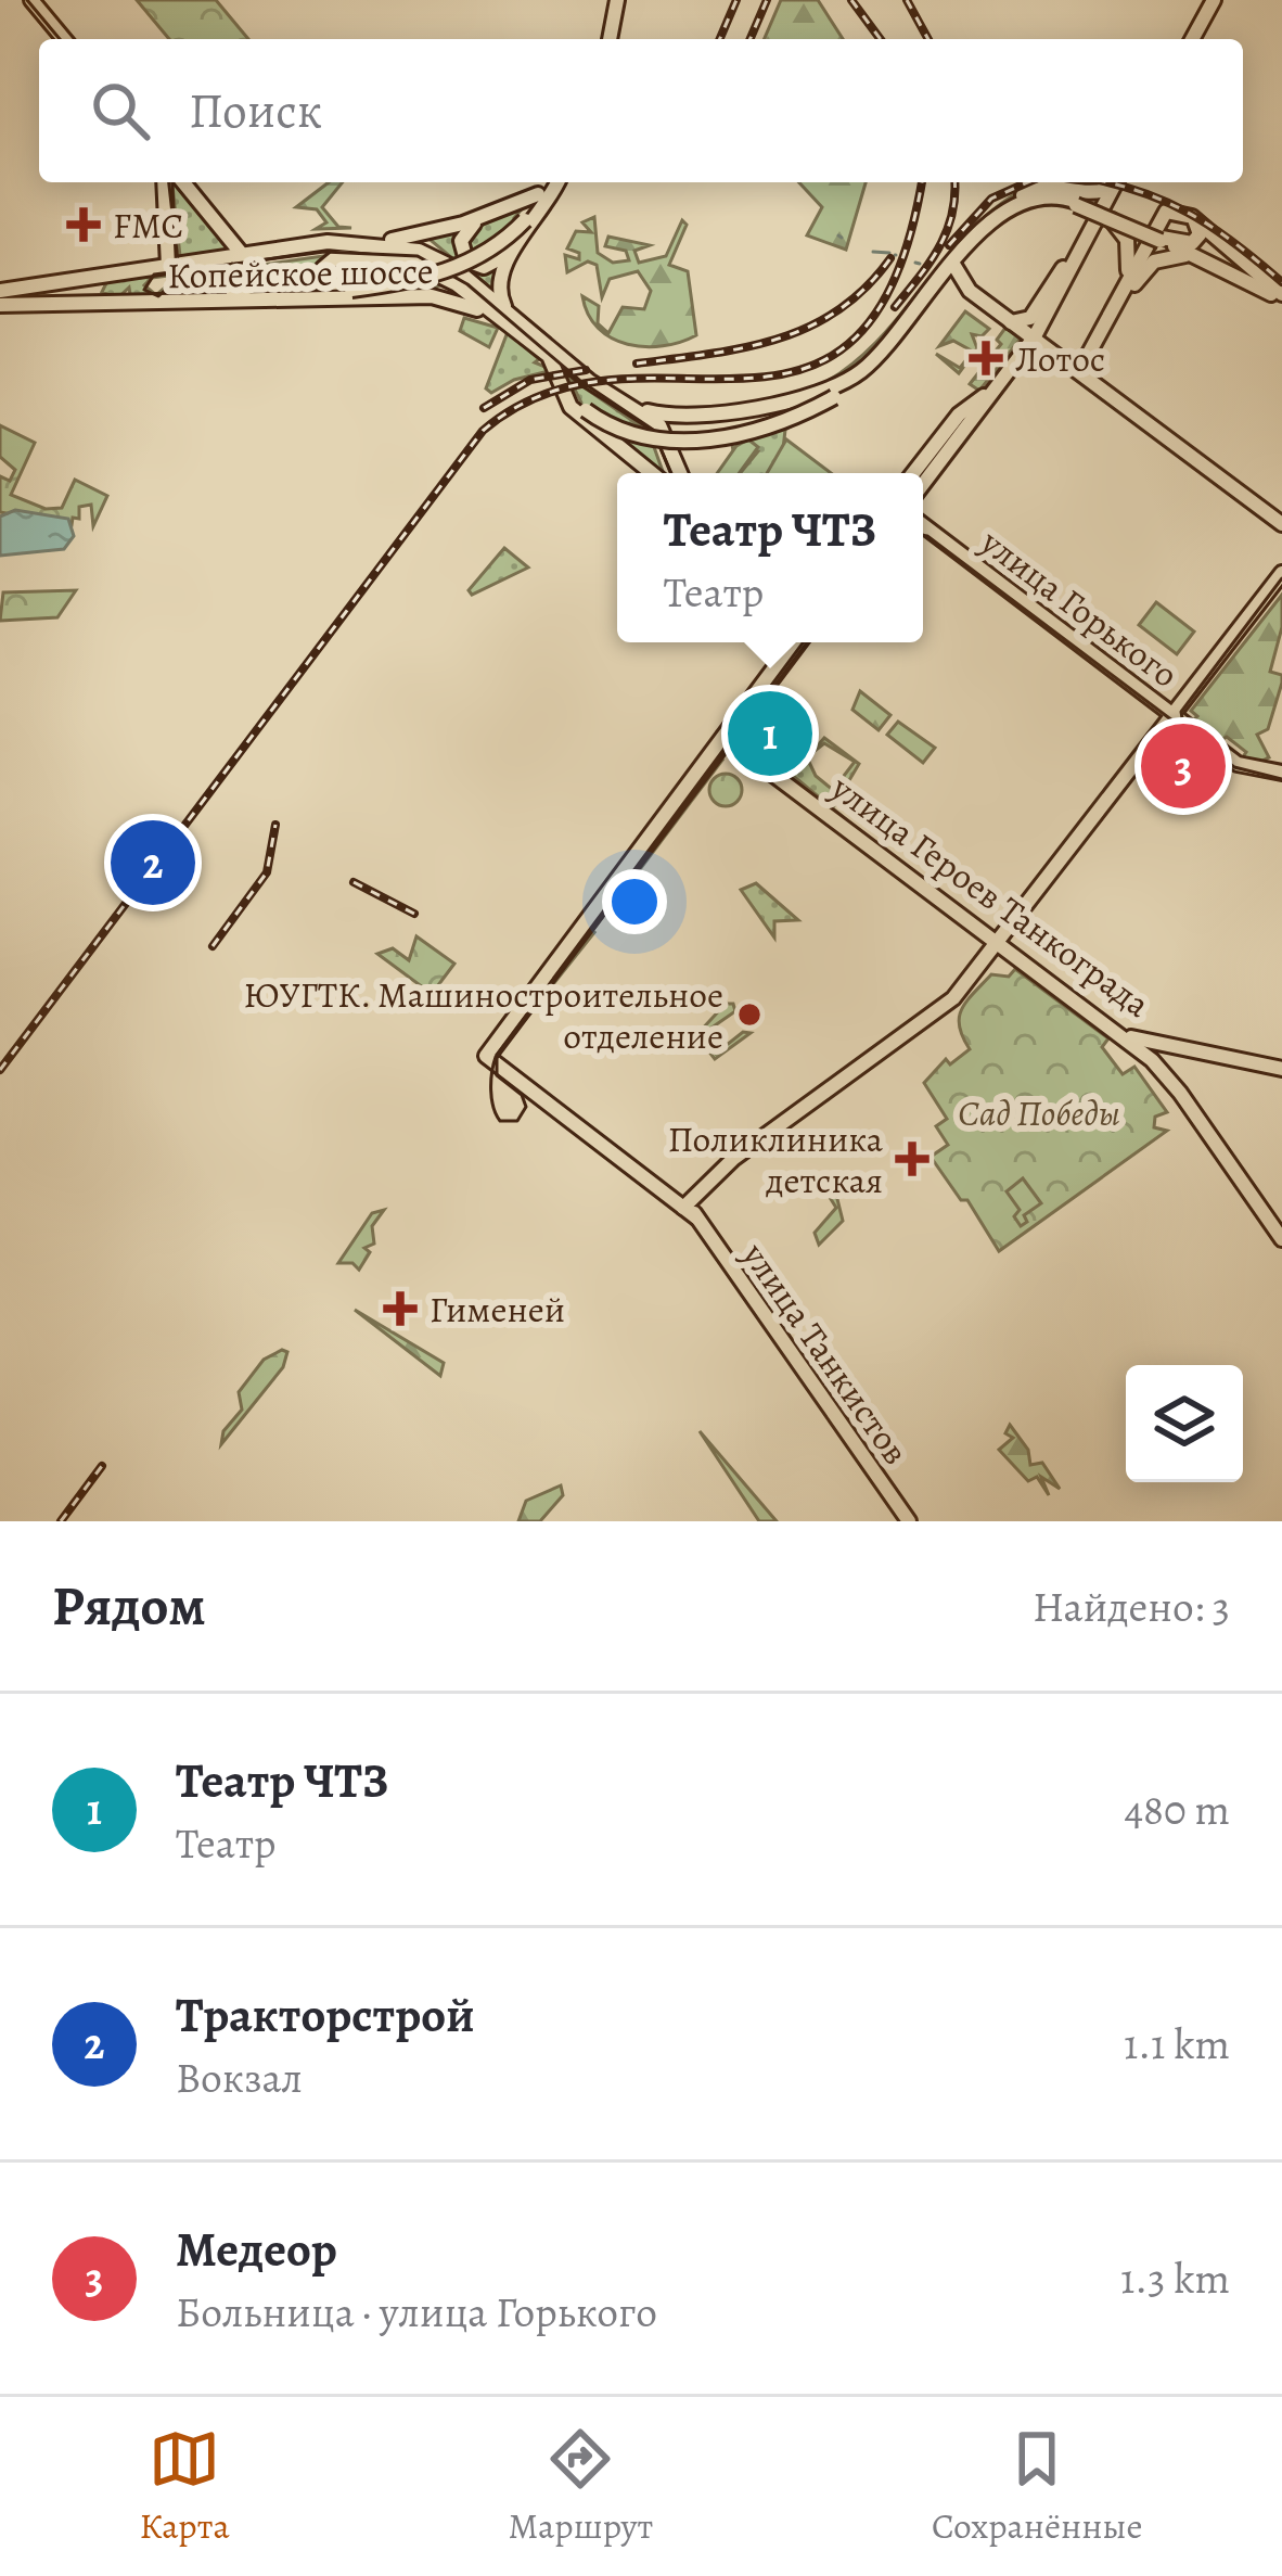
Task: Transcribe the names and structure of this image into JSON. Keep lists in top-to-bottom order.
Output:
{
  "streets": {
    "main road": [
      "Копейское шоссе",
      "улица Горького",
      "улица Героев Танкограда",
      "улица Танкистов"
    ]
  },
  "crossings": [
    ["улица Героев Танкограда", "улица Танкистов"]
  ],
  "parks": ["Сад Победы"],
  "places": {
    "health": [
      "FMC",
      "Лотос",
      "Поликлиника детская",
      "Гименей"
    ],
    "other": ["ЮУГТК. Машиностроительное отделение"]
  },
  "page": {
    "search": "Поиск",
    "popup": ["Театр ЧТЗ", "Театр"],
    "pins": ["1", "3", "2"],
    "heading": ["Рядом", "Найдено: 3"],
    "list": [
      {
        "mark": "1",
        "name": "Театр ЧТЗ",
        "note": "Театр",
        "value": "480 m"
      },
      {
        "mark": "2",
        "name": "Тракторстрой",
        "note": "Вокзал",
        "value": "1.1 km"
      },
      {
        "mark": "3",
        "name": "Медеор",
        "note": "Больница · улица Горького",
        "value": "1.3 km"
      }
    ],
    "nav": ["Карта", "Маршрут", "Сохранённые"]
  }
}
